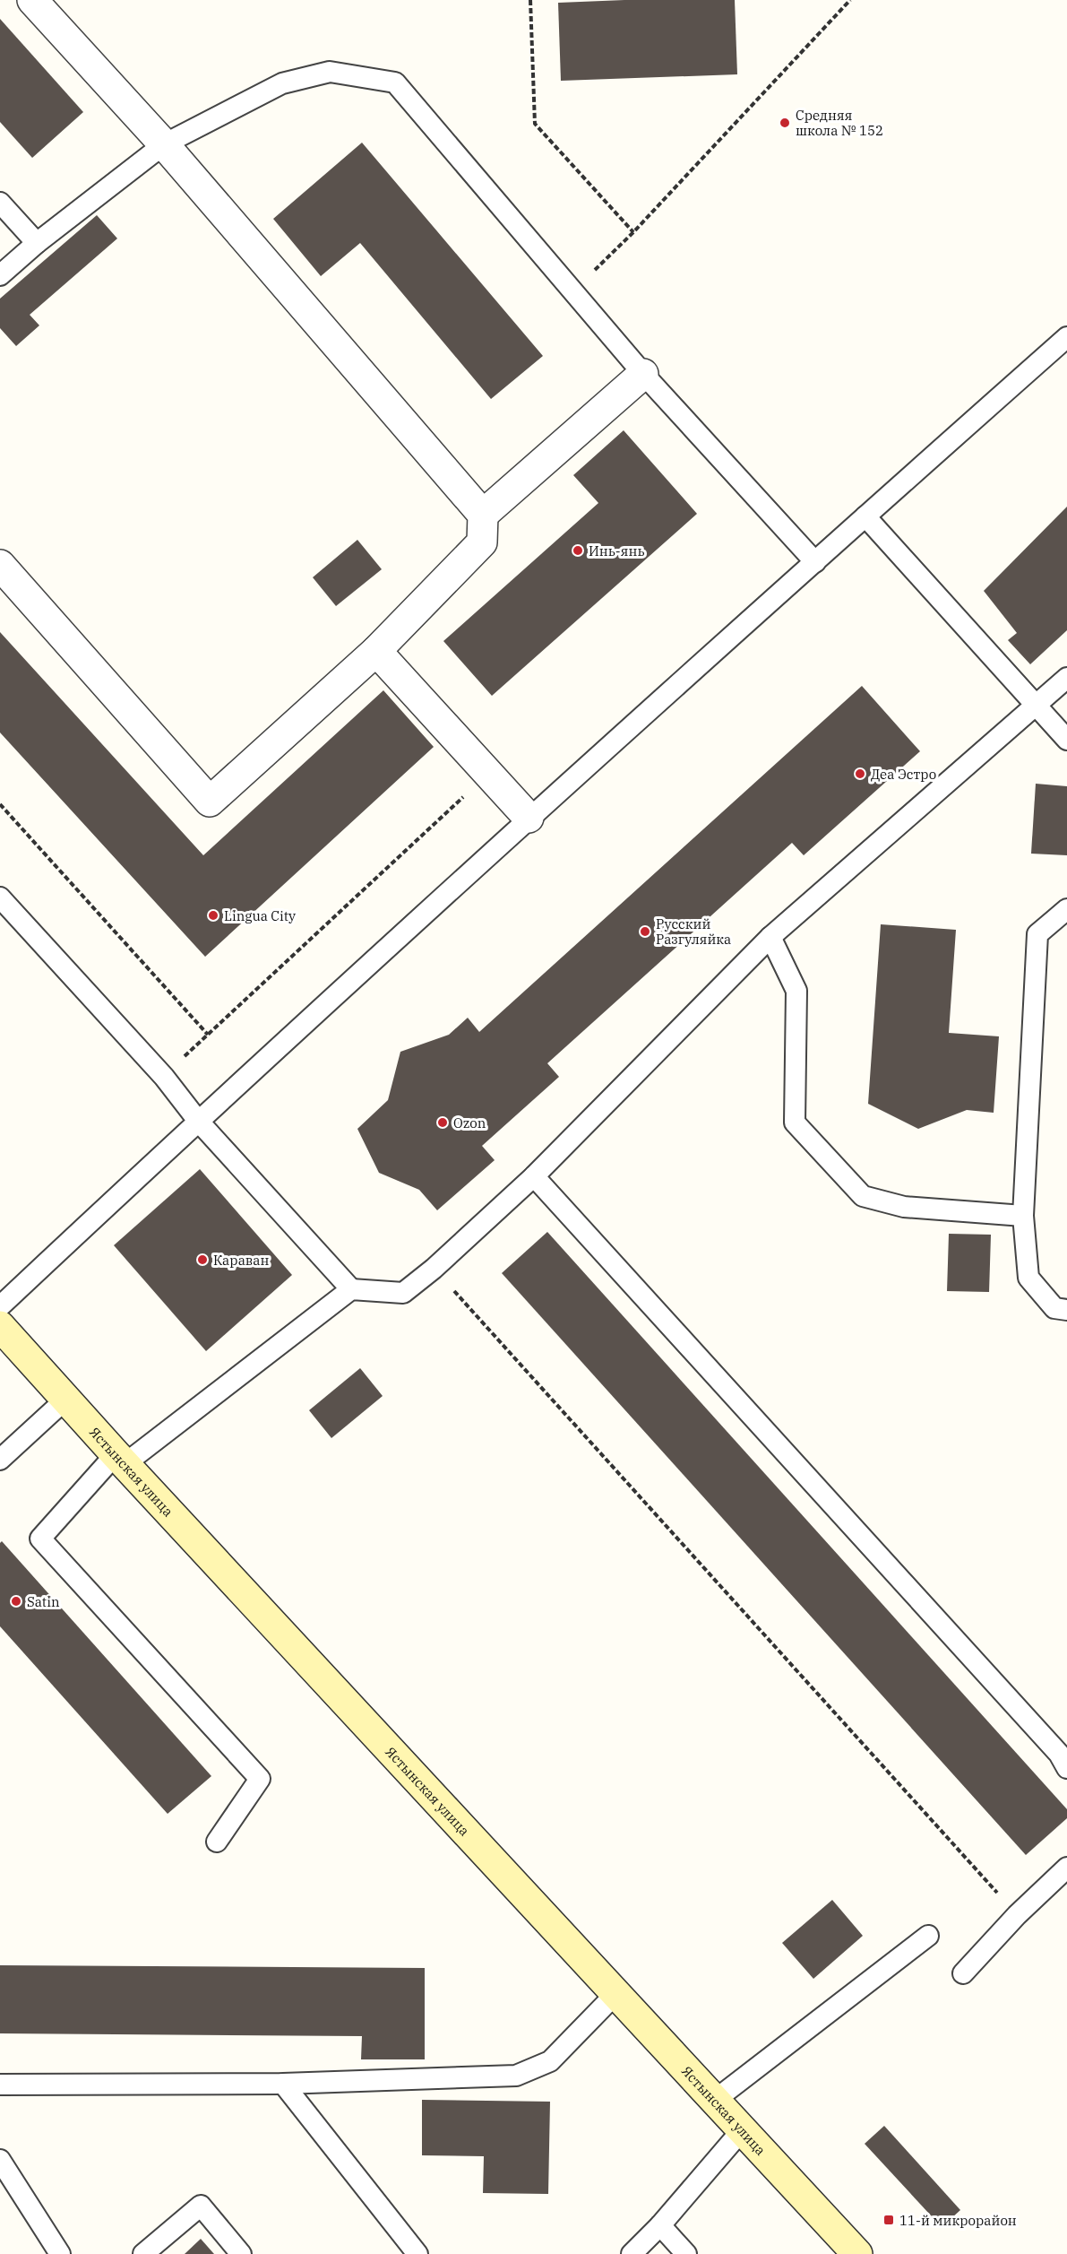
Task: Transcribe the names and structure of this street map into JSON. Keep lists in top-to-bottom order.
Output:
{
  "streets": {
    "main road": ["Ястынская улица"]
  },
  "places": {
    "other": [
      "Средняя школа № 152",
      "Инь-янь",
      "Деа Эстро",
      "Lingua City",
      "Русский Разгуляйка",
      "Ozon",
      "Караван",
      "Satin"
    ],
    "transit": ["11-й микрорайон"]
  }
}
